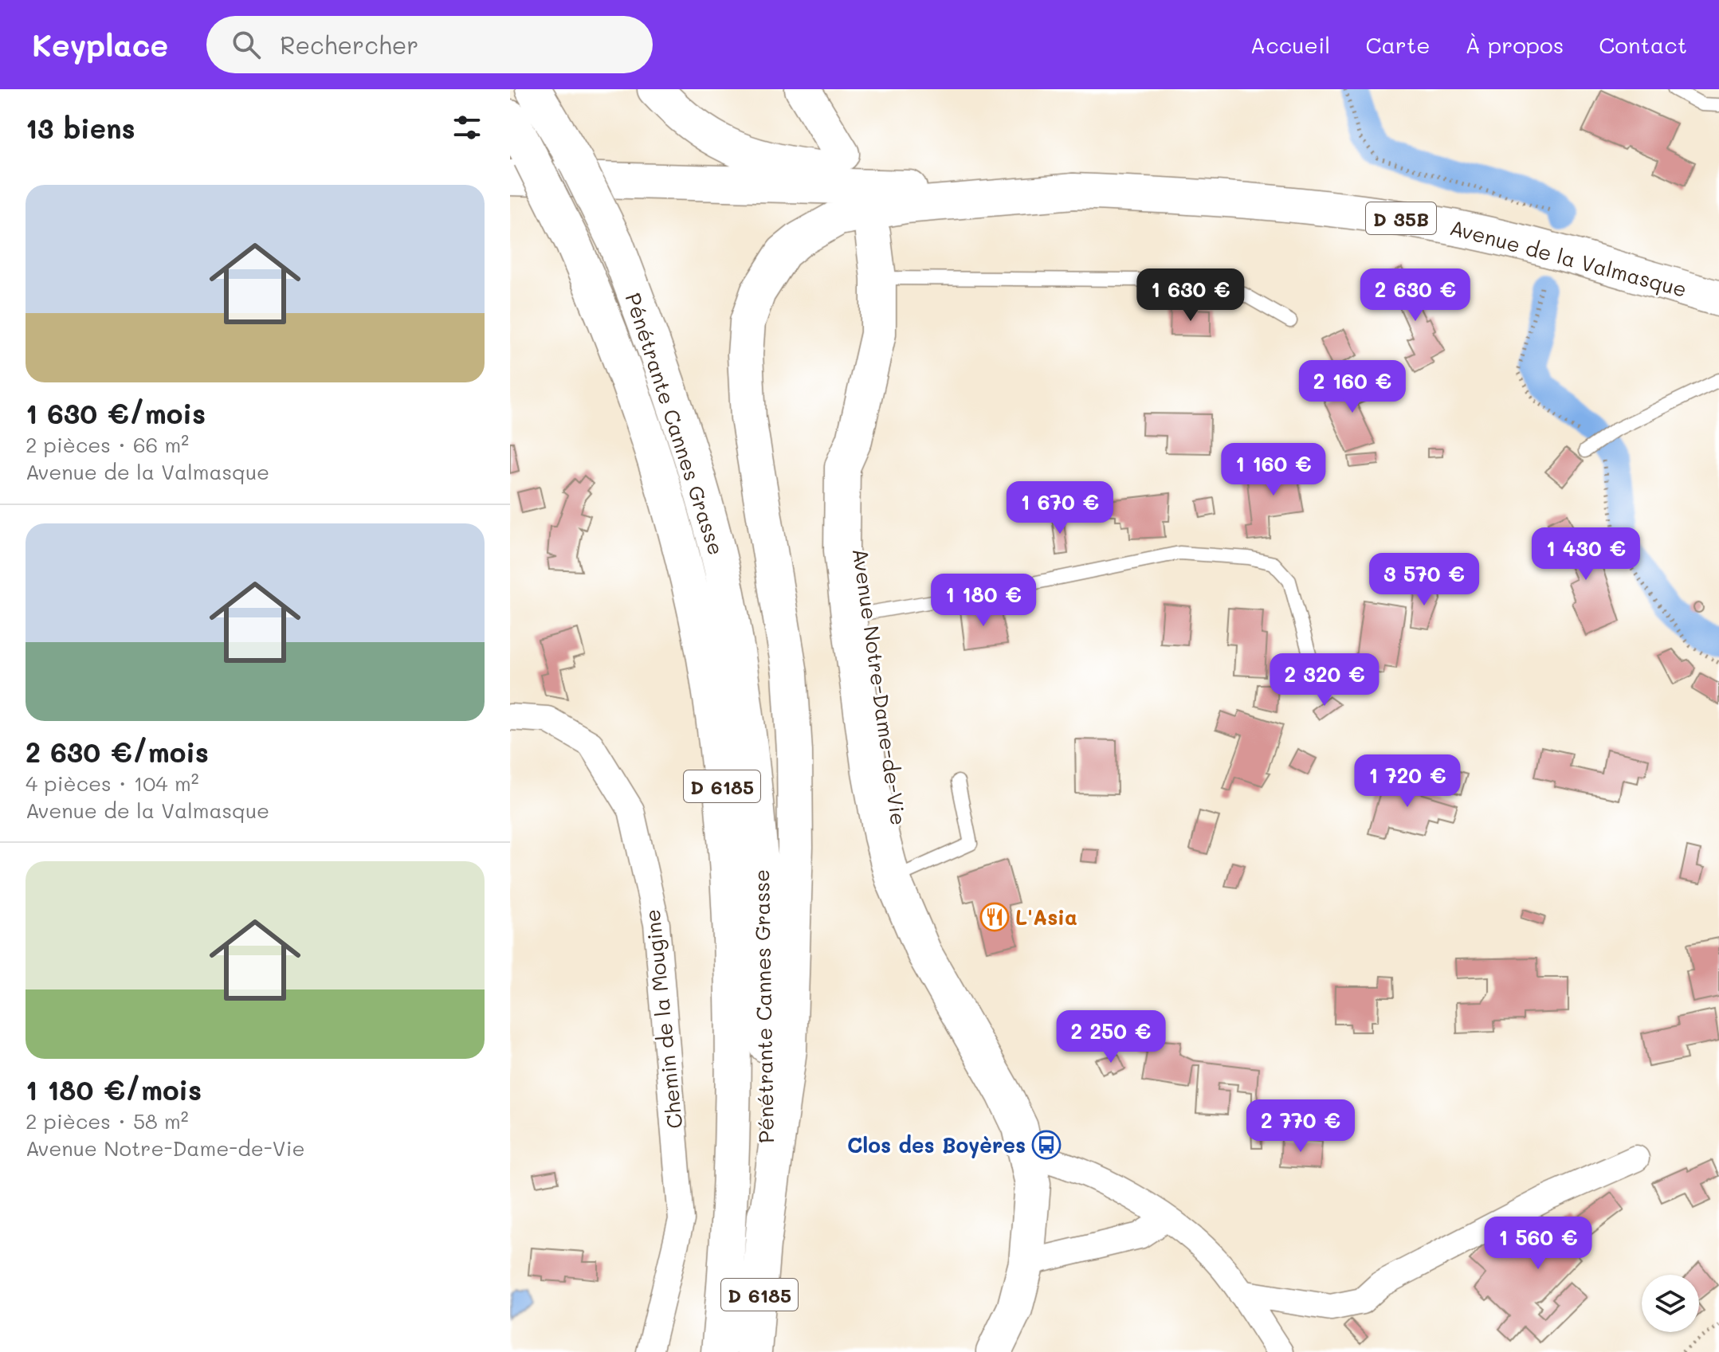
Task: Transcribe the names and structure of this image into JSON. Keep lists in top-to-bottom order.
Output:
{
  "streets": {
    "main road": [
      "D 35B",
      "Avenue de la Valmasque",
      "Pénétrante Cannes Grasse",
      "Avenue Notre-Dame-de-Vie",
      "D 6185"
    ],
    "street": ["Chemin de la Mougine"]
  },
  "places": {
    "restaurant": ["L'Asia"],
    "bus stop": ["Clos des Boyères"]
  },
  "page": {
    "header": "Keyplace",
    "search": "Rechercher",
    "nav": [
      "Accueil",
      "Carte",
      "À propos",
      "Contact"
    ],
    "heading": "13 biens",
    "list": [
      {
        "name": "1 630 €/mois",
        "note": "2 pièces · 66 m² · Avenue de la Valmasque"
      },
      {
        "name": "2 630 €/mois",
        "note": "4 pièces · 104 m² · Avenue de la Valmasque"
      },
      {
        "name": "1 180 €/mois",
        "note": "2 pièces · 58 m² · Avenue Notre-Dame-de-Vie"
      }
    ],
    "price": [
      "1 630 €",
      "2 630 €",
      "2 160 €",
      "1 160 €",
      "1 670 €",
      "1 430 €",
      "3 570 €",
      "1 180 €",
      "2 320 €",
      "1 720 €",
      "2 250 €",
      "2 770 €",
      "1 560 €"
    ]
  }
}
